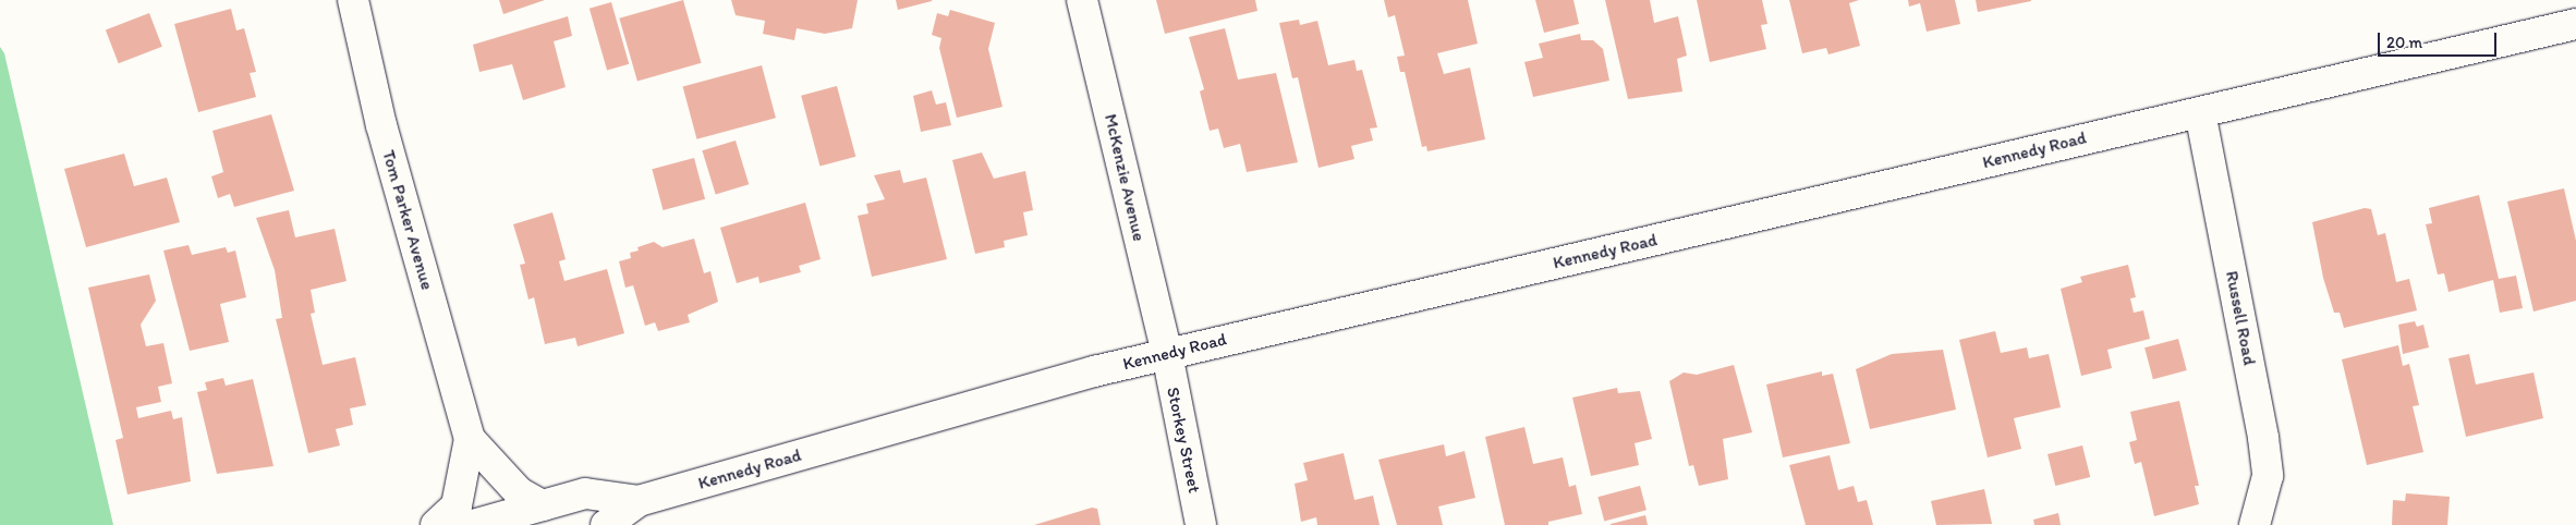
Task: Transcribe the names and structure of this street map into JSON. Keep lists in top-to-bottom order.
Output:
{
  "streets": {
    "main road": [
      "Kennedy Road",
      "McKenzie Avenue",
      "Tom Parker Avenue",
      "Russell Road",
      "Storkey Street"
    ]
  },
  "crossings": [
    ["Kennedy Road", "McKenzie Avenue"],
    ["Kennedy Road", "Tom Parker Avenue"],
    ["Kennedy Road", "Russell Road"],
    ["Kennedy Road", "Storkey Street"],
    ["McKenzie Avenue", "Storkey Street"]
  ],
  "scale_bar": "20 m"
}
